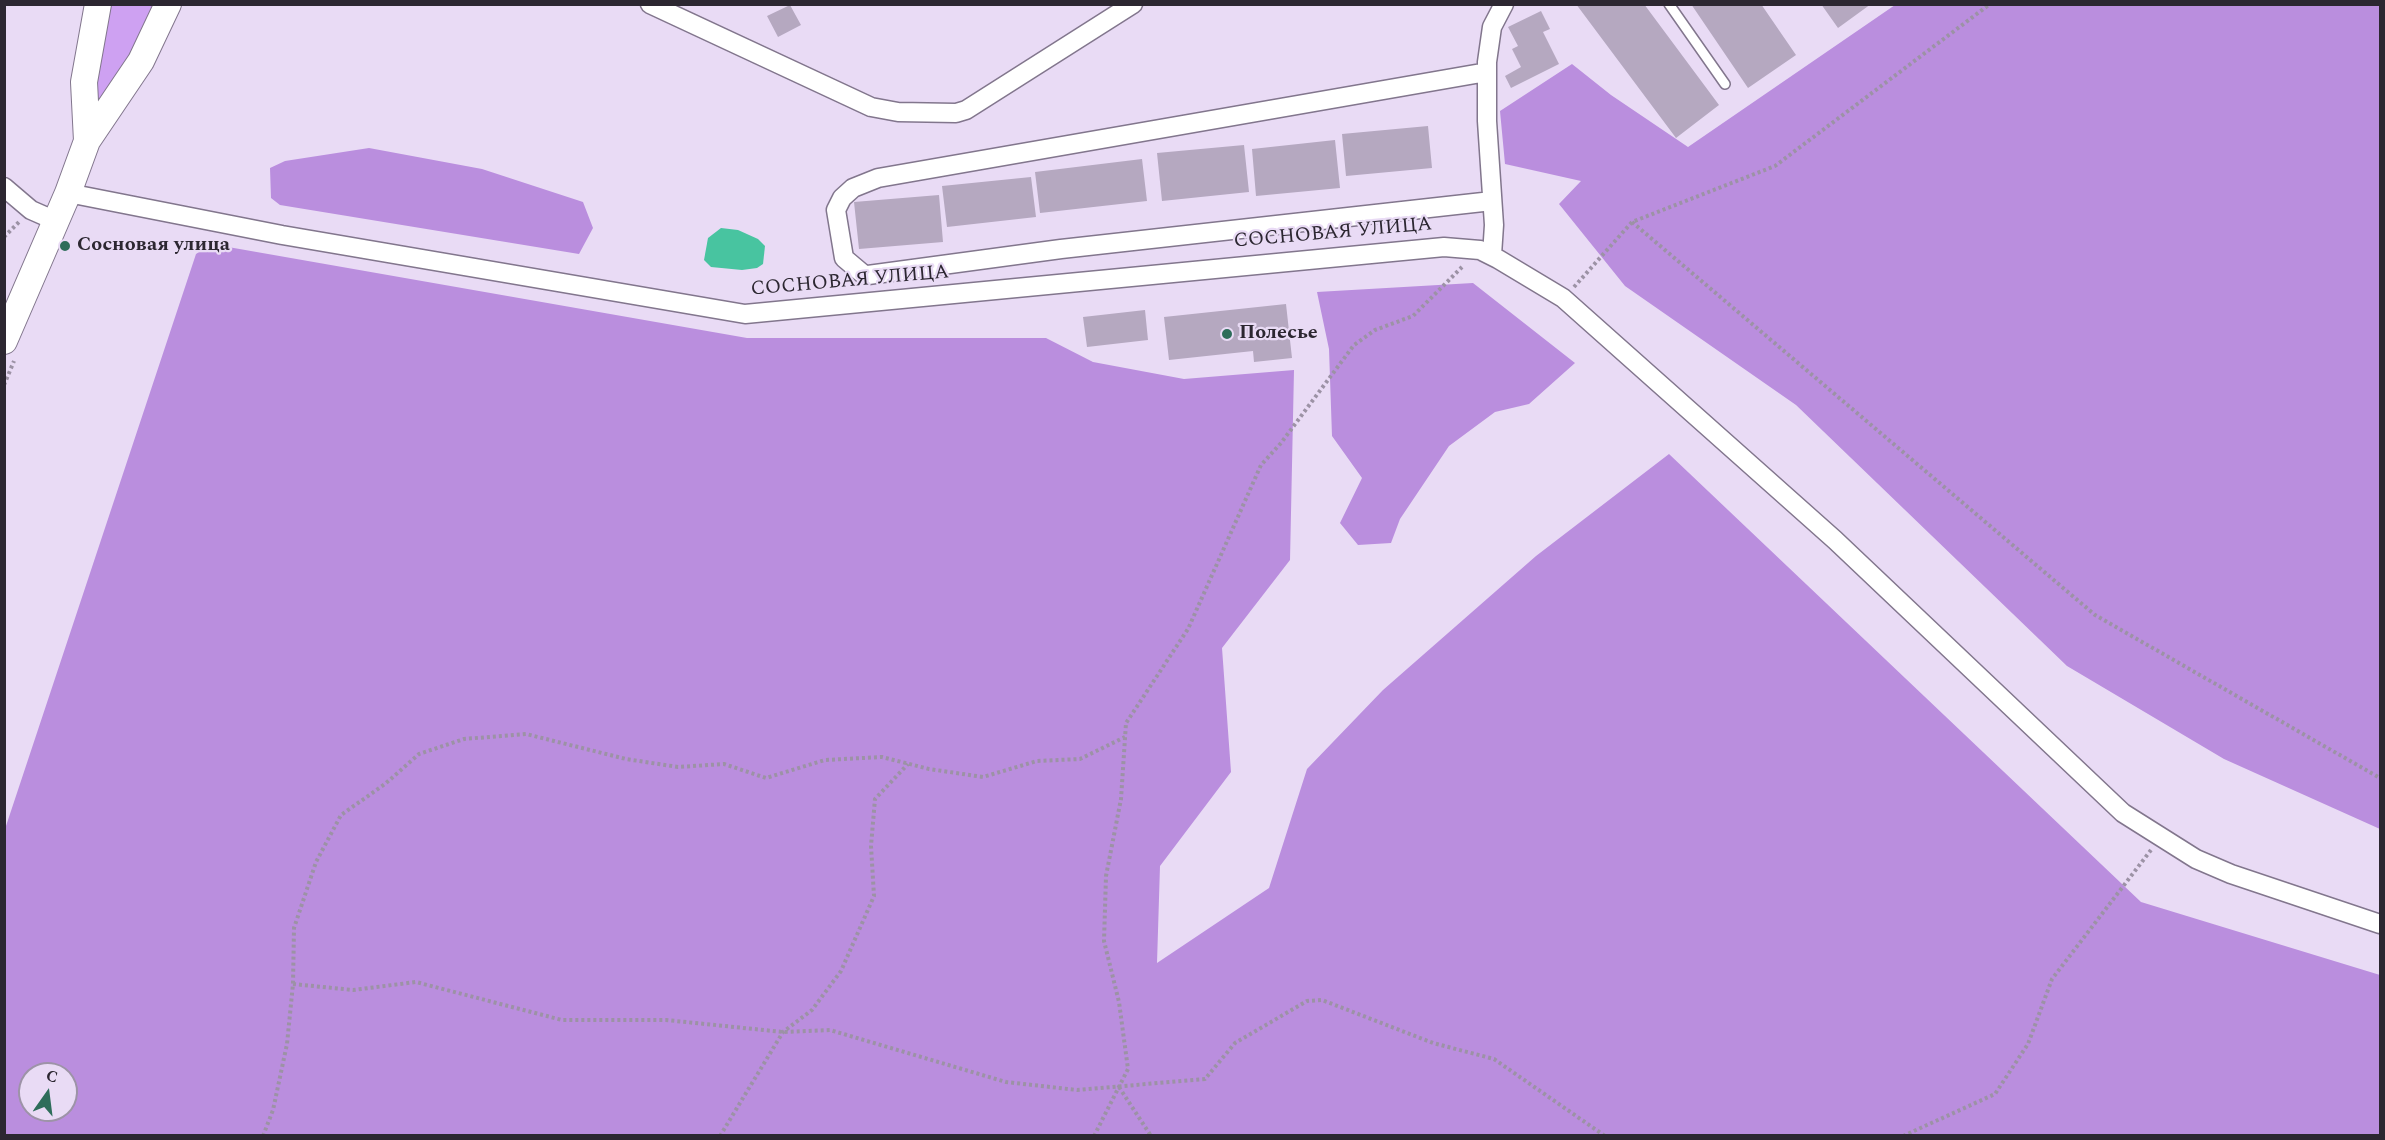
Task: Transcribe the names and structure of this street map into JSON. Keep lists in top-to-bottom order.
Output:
{
  "streets": {
    "street": ["СОСНОВАЯ УЛИЦА"]
  },
  "places": ["Сосновая улица", "Полесье"],
  "north": "top"
}
